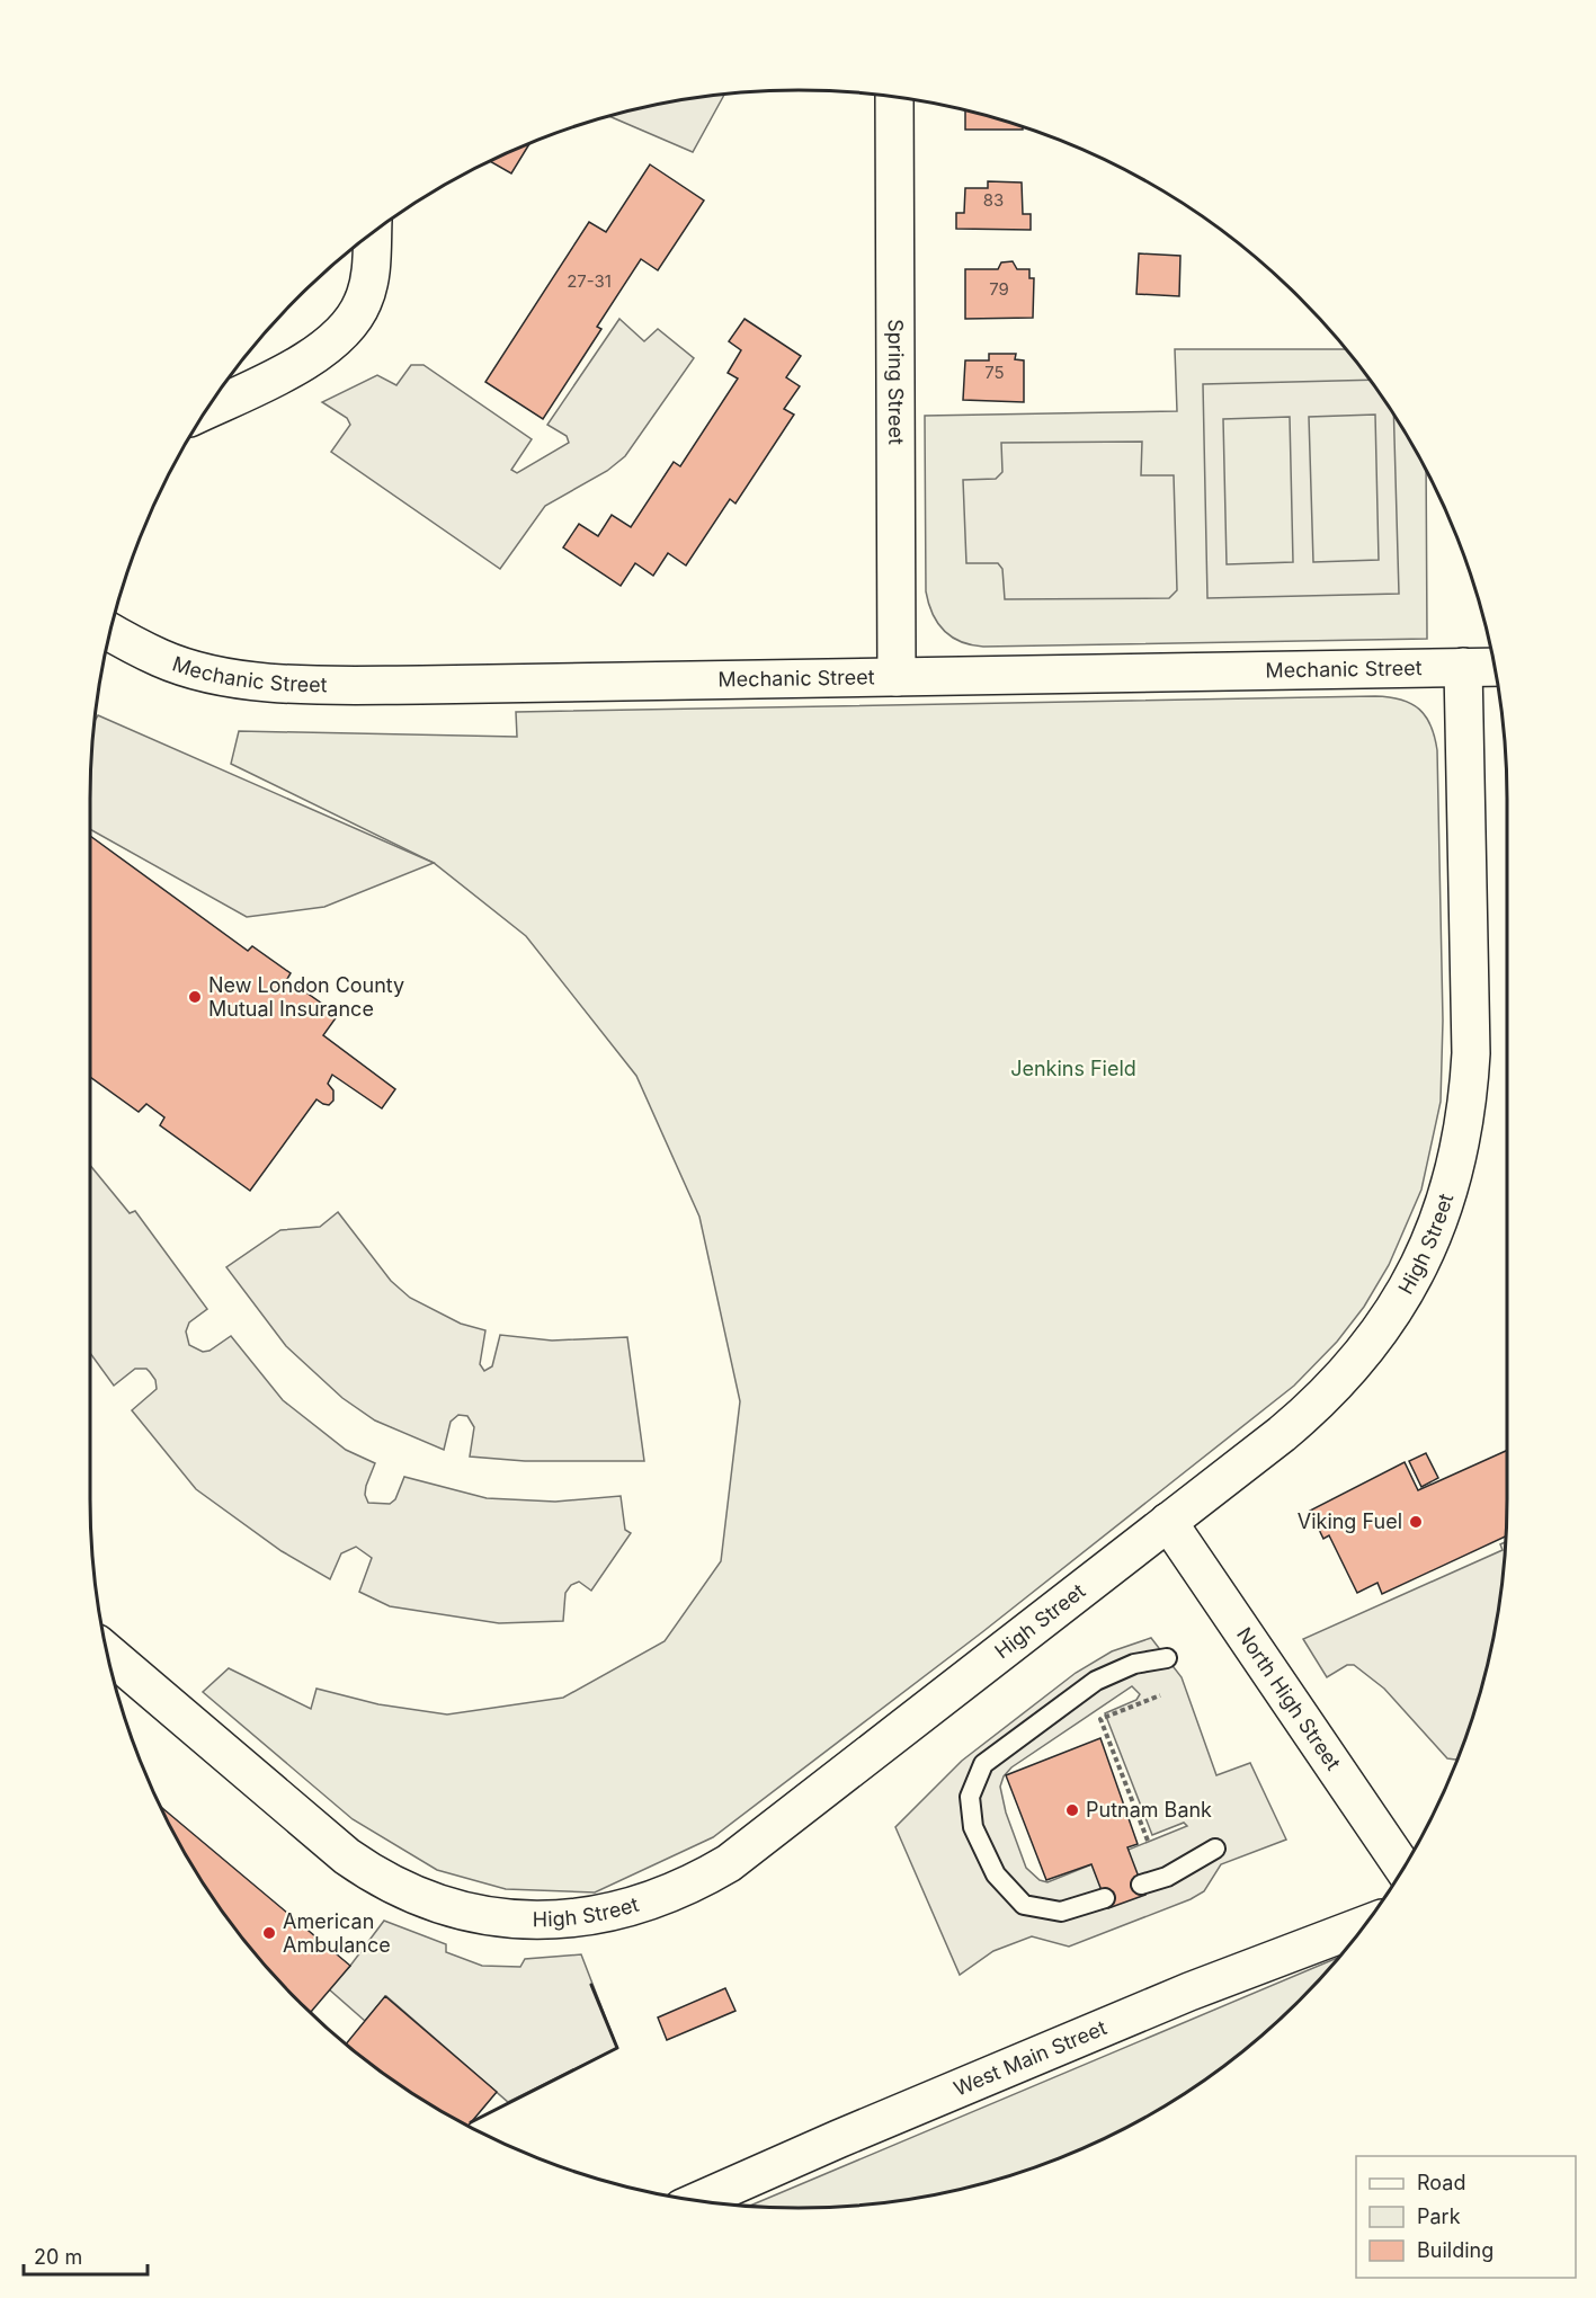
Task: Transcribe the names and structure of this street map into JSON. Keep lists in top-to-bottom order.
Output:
{
  "streets": {
    "street": [
      "Spring Street",
      "Mechanic Street",
      "High Street",
      "North High Street",
      "West Main Street"
    ]
  },
  "crossings": [
    ["Spring Street", "Mechanic Street"],
    ["Mechanic Street", "High Street"],
    ["High Street", "North High Street"]
  ],
  "parks": ["Jenkins Field"],
  "places": [
    "New London County Mutual Insurance",
    "Viking Fuel",
    "Putnam Bank",
    "American Ambulance"
  ],
  "house_numbers": [
    "83",
    "27-31",
    "79",
    "75"
  ],
  "legend": ["Road", "Park", "Building"],
  "scale_bar": "20 m"
}
